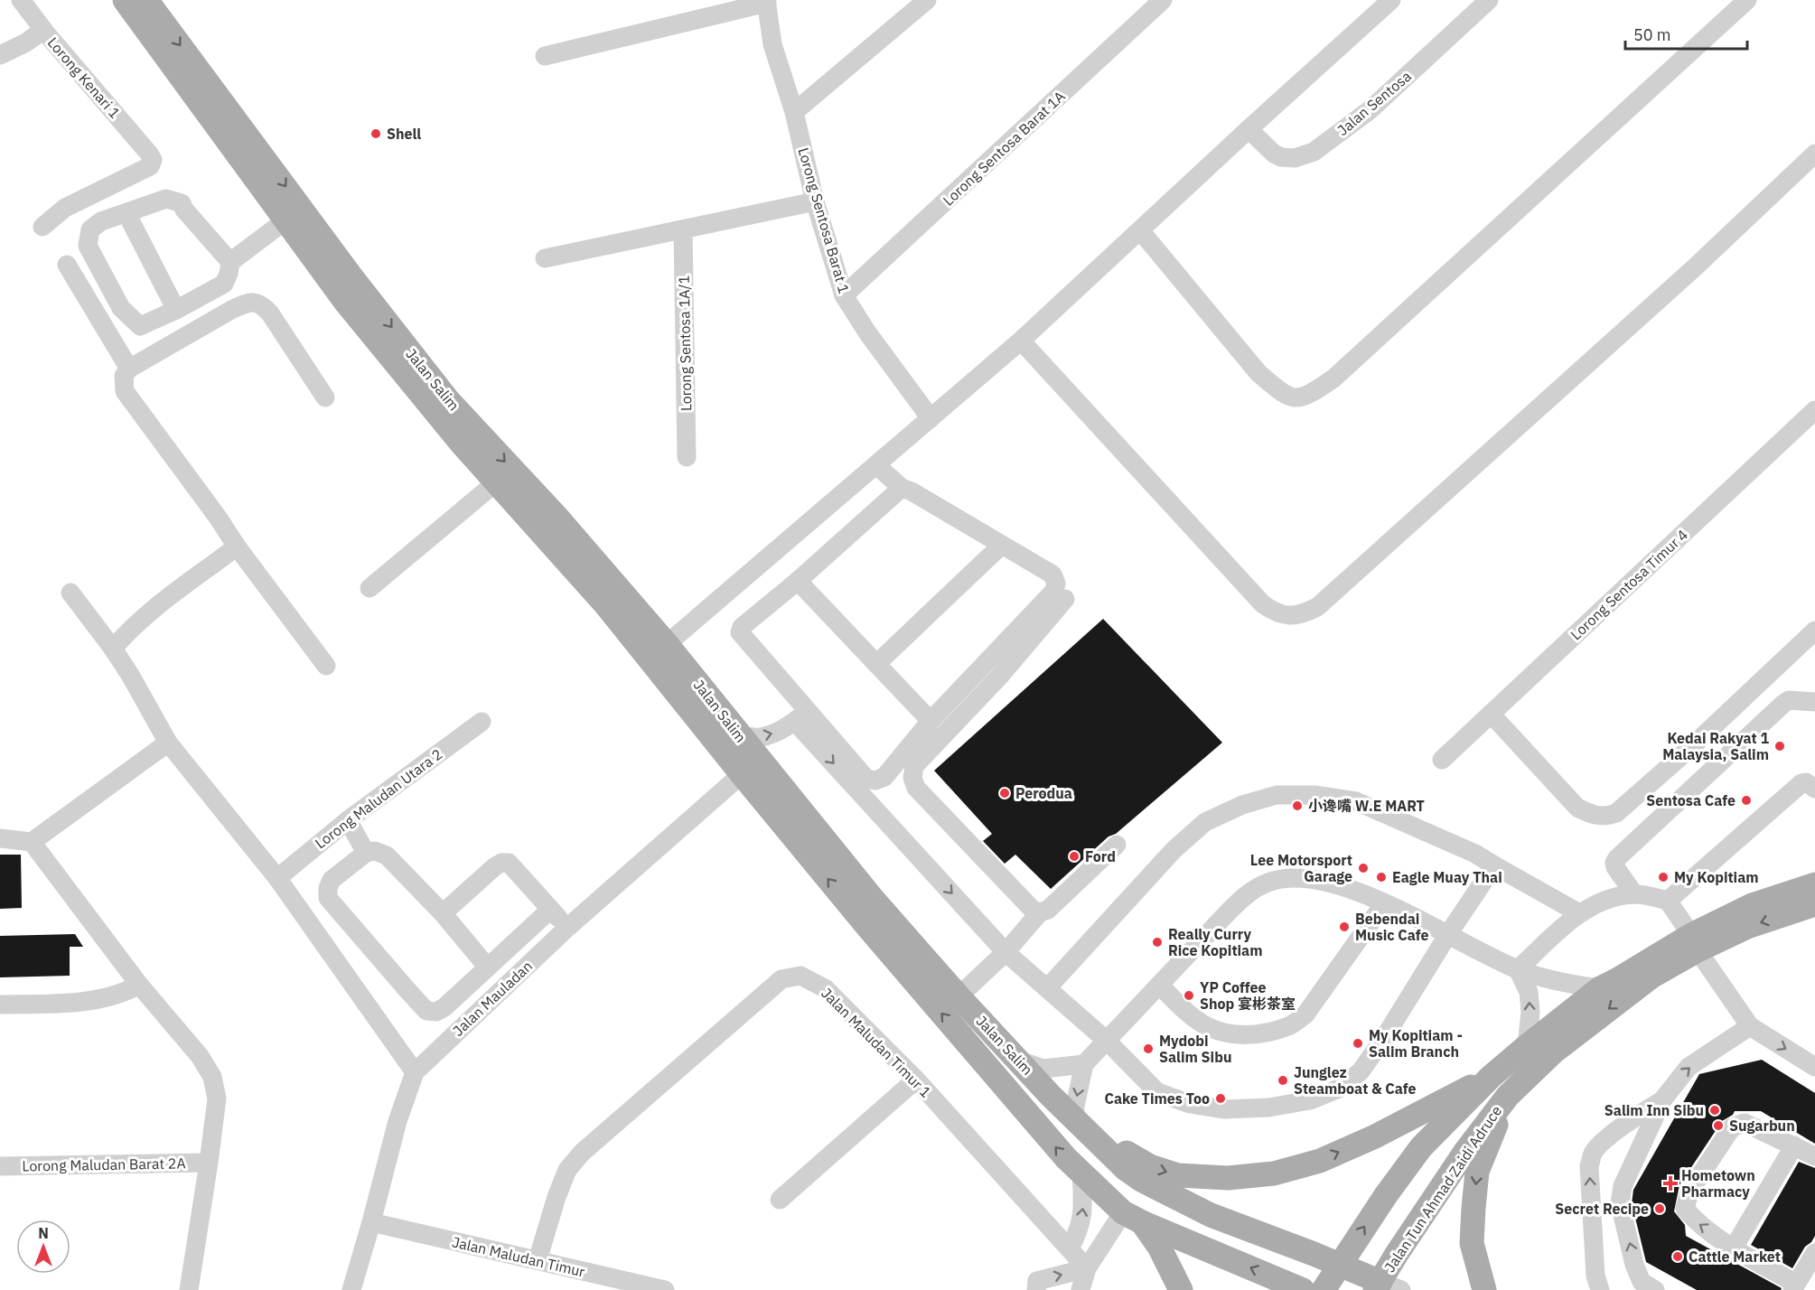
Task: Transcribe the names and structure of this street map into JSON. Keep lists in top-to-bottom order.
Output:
{
  "streets": {
    "main road": ["Jalan Salim", "Jalan Tun Ahmad Zaidi Adruce"],
    "street": [
      "Lorong Kenari 1",
      "Jalan Sentosa",
      "Lorong Sentosa Barat 1A",
      "Lorong Sentosa Barat 1",
      "Lorong Sentosa 1A/1",
      "Lorong Sentosa Timur 4",
      "Lorong Maludan Utara 2",
      "Jalan Mauladan",
      "Jalan Maludan Timur 1",
      "Lorong Maludan Barat 2A",
      "Jalan Maludan Timur"
    ]
  },
  "crossings": [
    ["Lorong Sentosa Barat 1A", "Lorong Sentosa Barat 1"],
    ["Jalan Salim", "Jalan Mauladan"],
    ["Jalan Salim", "Jalan Tun Ahmad Zaidi Adruce"],
    ["Jalan Mauladan", "Jalan Maludan Timur"],
    ["Jalan Maludan Timur 1", "Jalan Maludan Timur"]
  ],
  "places": {
    "other": [
      "Shell",
      "Kedai Rakyat 1 Malaysia, Salim",
      "Perodua",
      "Sentosa Cafe",
      "小谗嘴 W.E MART",
      "Ford",
      "Lee Motorsport Garage",
      "Eagle Muay Thai",
      "My Kopitiam",
      "Bebendai Music Cafe",
      "Really Curry Rice Kopitiam",
      "YP Coffee Shop 宴彬茶室",
      "My Kopitiam - Salim Branch",
      "Mydobi Salim Sibu",
      "Junglez Steamboat & Cafe",
      "Cake Times Too",
      "Salim Inn Sibu",
      "Sugarbun",
      "Secret Recipe",
      "Cattle Market"
    ],
    "health": ["Hometown Pharmacy"]
  },
  "scale_bar": "50 m",
  "north": "top"
}
